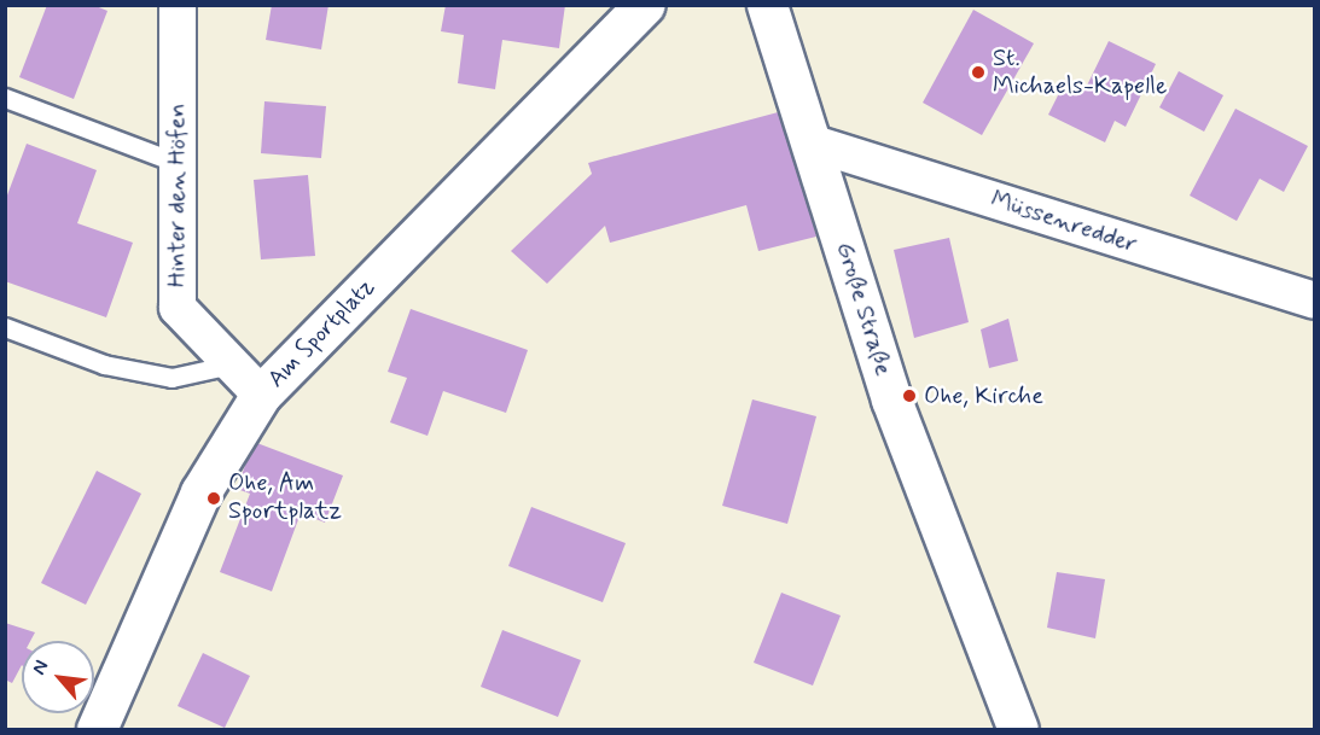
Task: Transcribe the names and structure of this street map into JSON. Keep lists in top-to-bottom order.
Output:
{
  "streets": {
    "street": [
      "Hinter den Höfen",
      "Müssenredder",
      "Große Straße",
      "Am Sportplatz"
    ]
  },
  "crossings": [
    ["Hinter den Höfen", "Am Sportplatz"],
    ["Müssenredder", "Große Straße"]
  ],
  "places": ["St. Michaels-Kapelle", "Ohe, Kirche", "Ohe, Am Sportplatz"],
  "north": "top left"
}
